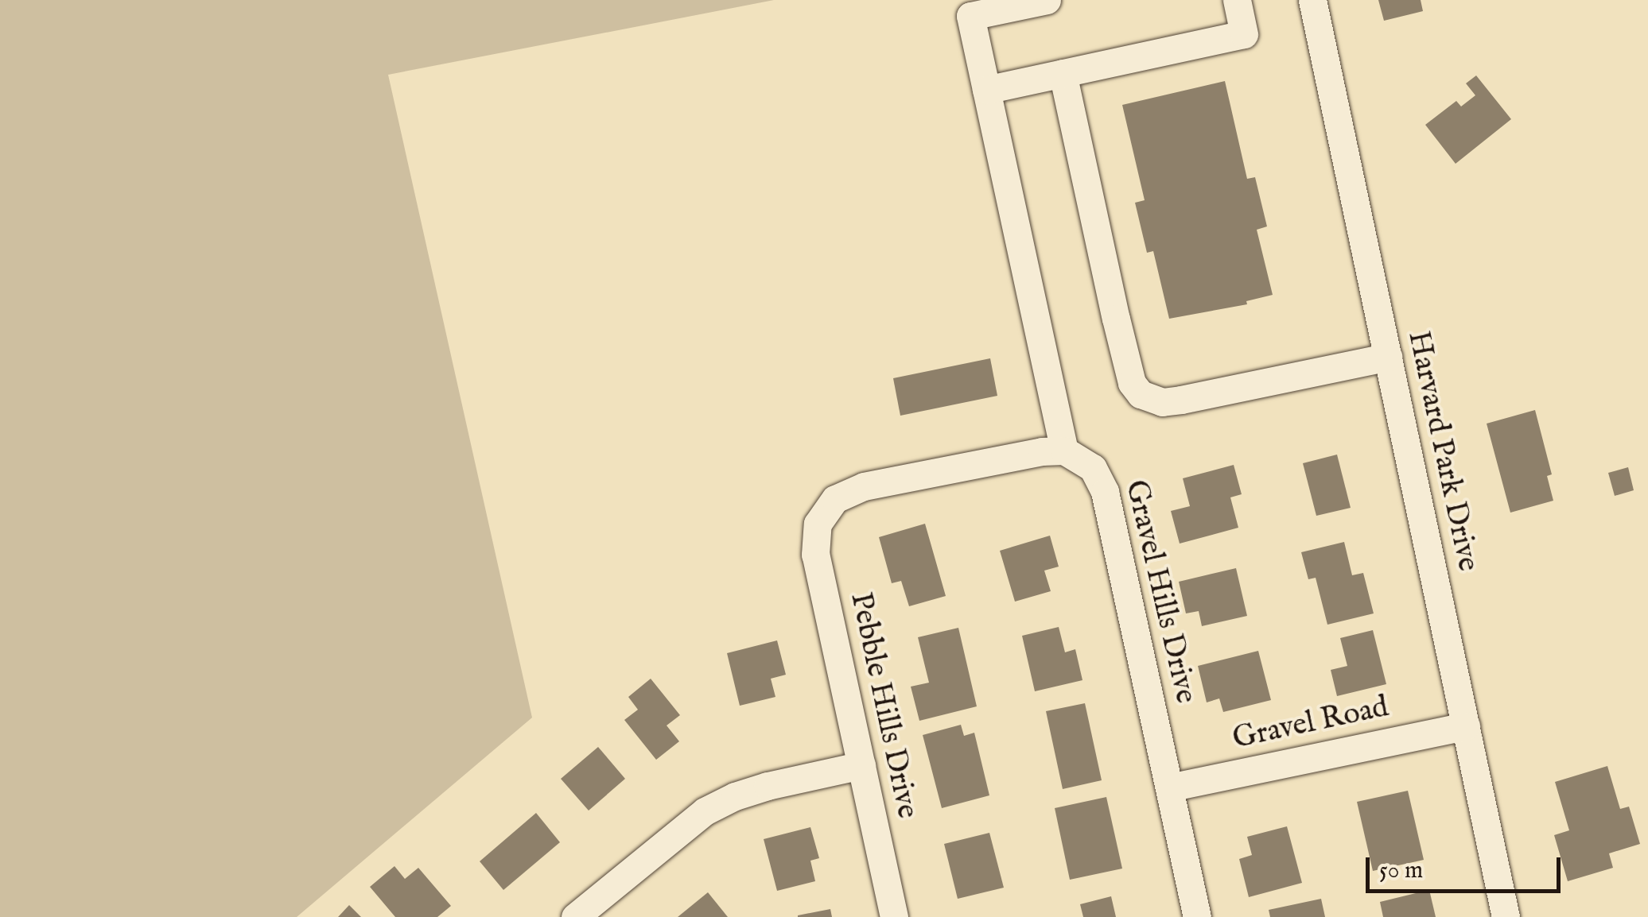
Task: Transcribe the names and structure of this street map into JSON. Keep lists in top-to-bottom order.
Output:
{
  "streets": {
    "street": [
      "Harvard Park Drive",
      "Gravel Hills Drive",
      "Pebble Hills Drive",
      "Gravel Road"
    ]
  },
  "crossings": [
    ["Harvard Park Drive", "Gravel Road"],
    ["Gravel Hills Drive", "Pebble Hills Drive"],
    ["Gravel Hills Drive", "Gravel Road"]
  ],
  "scale_bar": "50 m"
}
